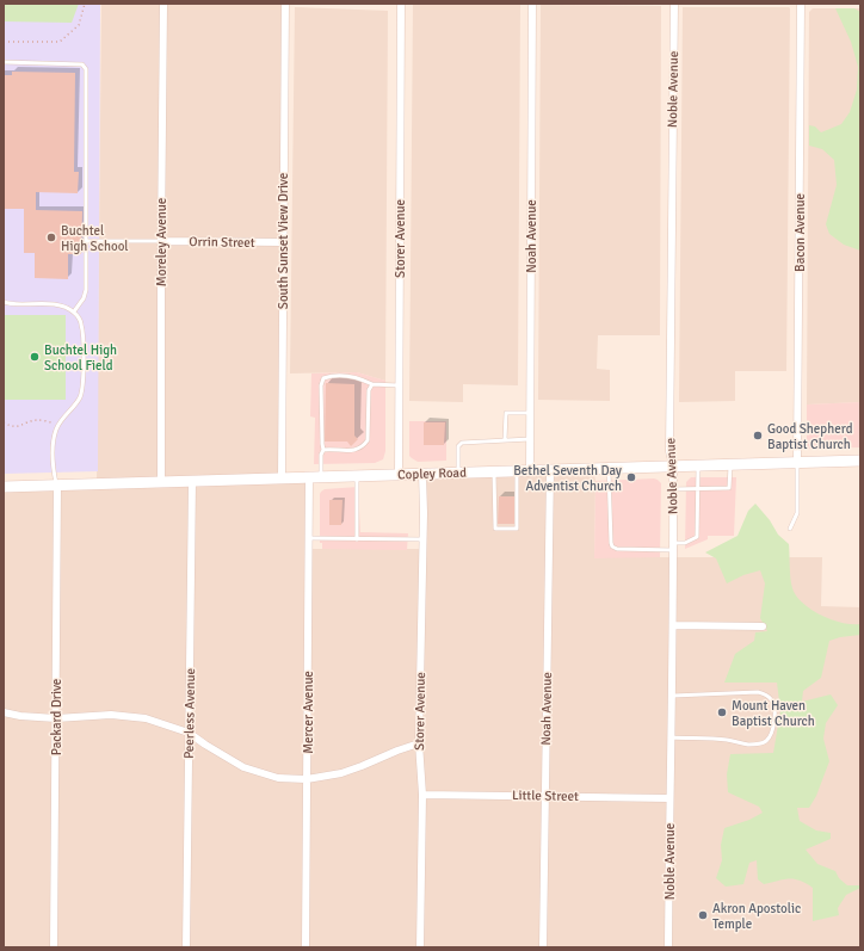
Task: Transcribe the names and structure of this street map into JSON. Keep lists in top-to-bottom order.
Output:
{
  "streets": {
    "main road": ["Copley Road"],
    "street": [
      "Noble Avenue",
      "Bacon Avenue",
      "Noah Avenue",
      "Storer Avenue",
      "South Sunset View Drive",
      "Moreley Avenue",
      "Orrin Street",
      "Mercer Avenue",
      "Peerless Avenue",
      "Packard Drive",
      "Little Street"
    ]
  },
  "crossings": [
    ["Noble Avenue", "Copley Road"],
    ["Noble Avenue", "Little Street"],
    ["Bacon Avenue", "Copley Road"],
    ["Noah Avenue", "Copley Road"],
    ["Noah Avenue", "Little Street"],
    ["Storer Avenue", "Copley Road"],
    ["Storer Avenue", "Little Street"],
    ["South Sunset View Drive", "Orrin Street"],
    ["South Sunset View Drive", "Copley Road"],
    ["Moreley Avenue", "Orrin Street"],
    ["Moreley Avenue", "Copley Road"],
    ["Copley Road", "Mercer Avenue"],
    ["Copley Road", "Peerless Avenue"],
    ["Copley Road", "Packard Drive"]
  ],
  "places": [
    "Buchtel High School",
    "Buchtel High School Field",
    "Good Shepherd Baptist Church",
    "Bethel Seventh Day Adventist Church",
    "Mount Haven Baptist Church",
    "Akron Apostolic Temple"
  ]
}
